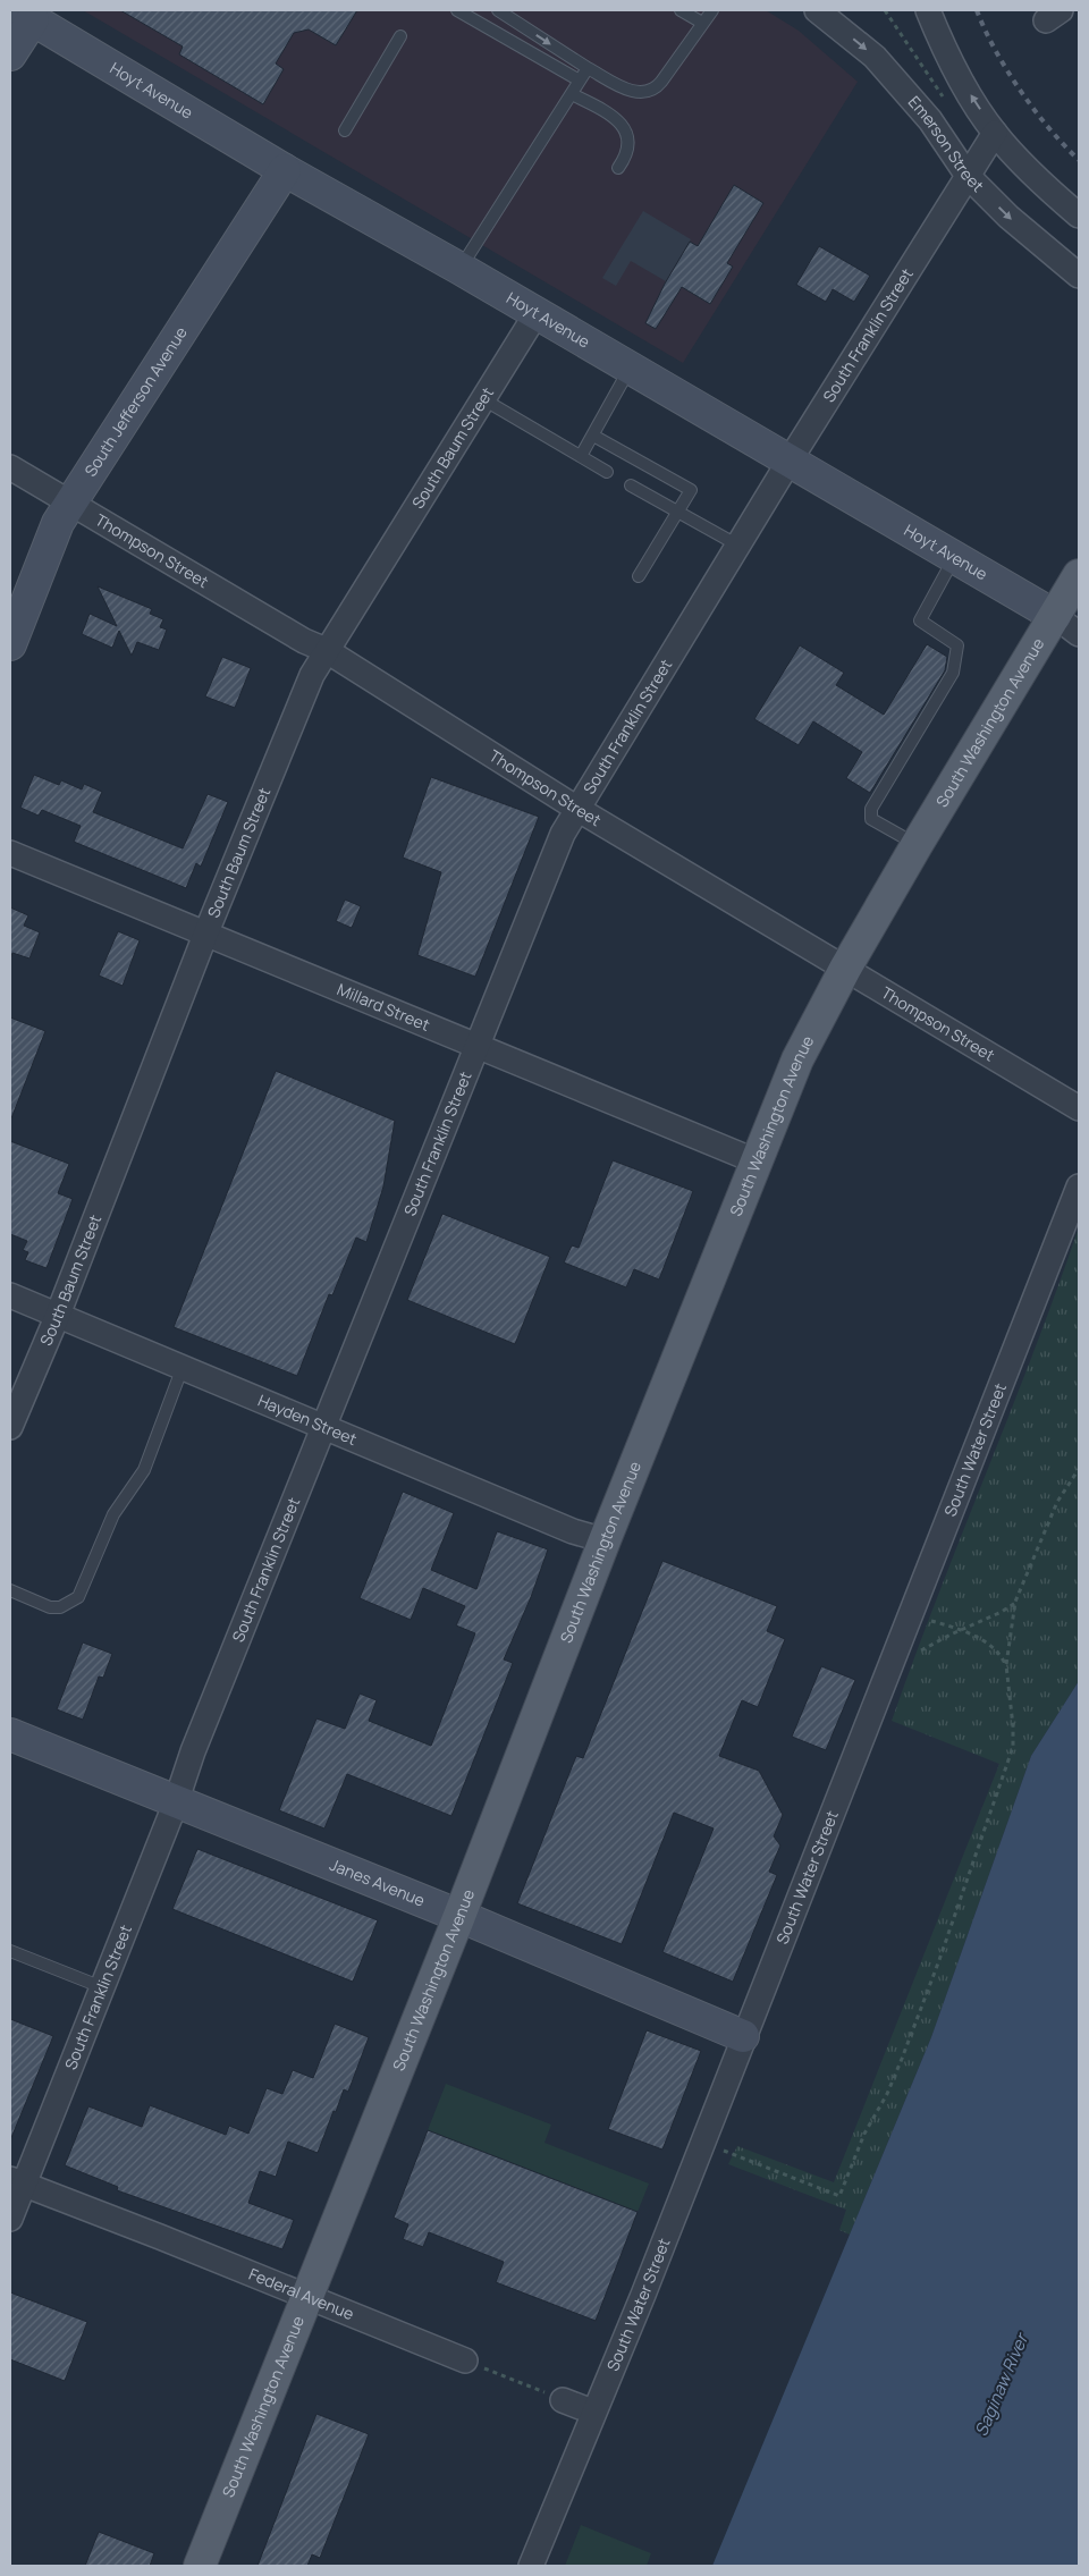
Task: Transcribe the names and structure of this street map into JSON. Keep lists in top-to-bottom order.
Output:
{
  "streets": {
    "main road": ["South Washington Avenue"],
    "street": [
      "Hoyt Avenue",
      "Emerson Street",
      "South Franklin Street",
      "South Jefferson Avenue",
      "South Baum Street",
      "Thompson Street",
      "Millard Street",
      "Hayden Street",
      "South Water Street",
      "Janes Avenue",
      "Federal Avenue"
    ]
  },
  "crossings": [
    ["Hoyt Avenue", "South Franklin Street"],
    ["Hoyt Avenue", "South Jefferson Avenue"],
    ["Hoyt Avenue", "South Baum Street"],
    ["Hoyt Avenue", "South Washington Avenue"],
    ["Emerson Street", "South Franklin Street"],
    ["South Franklin Street", "Thompson Street"],
    ["South Franklin Street", "Millard Street"],
    ["South Franklin Street", "Hayden Street"],
    ["South Franklin Street", "Janes Avenue"],
    ["South Franklin Street", "Federal Avenue"],
    ["South Jefferson Avenue", "Thompson Street"],
    ["South Baum Street", "Thompson Street"],
    ["South Baum Street", "Millard Street"],
    ["South Baum Street", "Hayden Street"],
    ["Thompson Street", "South Washington Avenue"],
    ["South Washington Avenue", "Millard Street"],
    ["South Washington Avenue", "Hayden Street"],
    ["South Washington Avenue", "Janes Avenue"],
    ["South Washington Avenue", "Federal Avenue"],
    ["South Water Street", "Janes Avenue"]
  ],
  "water": ["Saginaw River"]
}
